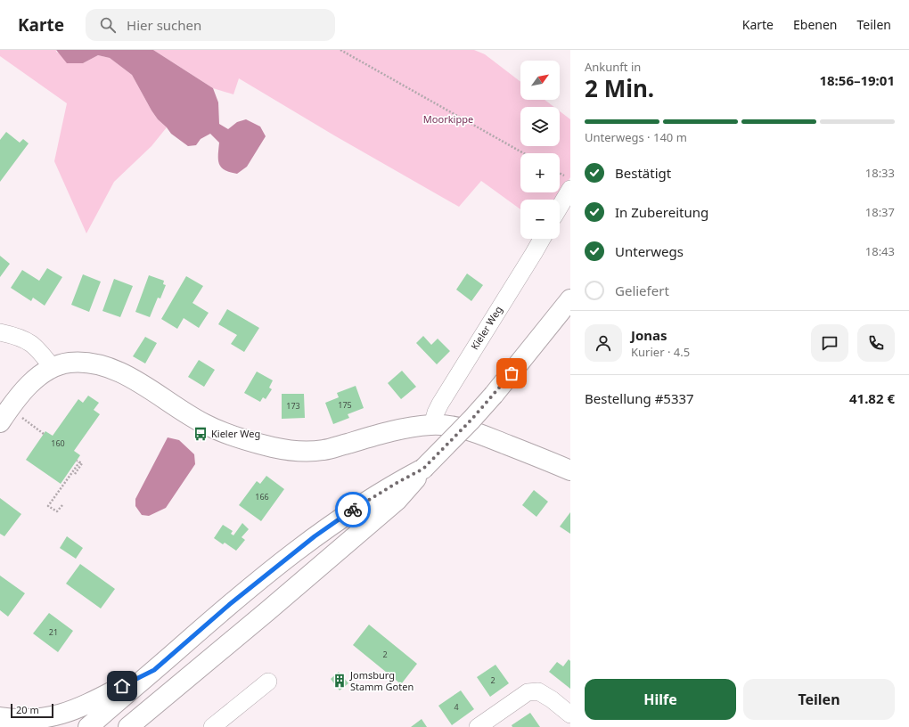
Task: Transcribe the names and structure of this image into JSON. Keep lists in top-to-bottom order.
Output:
{
  "streets": {
    "street": ["Kieler Weg"]
  },
  "parks": ["Moorkippe"],
  "places": {
    "bus stop": ["Kieler Weg"],
    "building": ["Jomsburg Stamm Goten"]
  },
  "house_numbers": [
    "175",
    "173",
    "160",
    "166",
    "21",
    "2",
    "2",
    "4"
  ],
  "scale_bar": "20 m",
  "north": "top right",
  "page": {
    "header": "Karte",
    "search": "Hier suchen",
    "nav": ["Karte", "Ebenen", "Teilen"],
    "heading": ["2 Min.", "Ankunft in", "18:56–19:01"],
    "panel": [
      "Jonas",
      "Kurier · 4.5",
      "Bestellung #5337",
      "41.82 €"
    ],
    "map_buttons": ["+", "−"],
    "bar": "Unterwegs · 140 m",
    "list": [
      ["Bestätigt", "18:33"],
      ["In Zubereitung", "18:37"],
      ["Unterwegs", "18:43"],
      "Geliefert"
    ],
    "buttons": ["Hilfe", "Teilen"],
    "scale": "20 m"
  }
}
